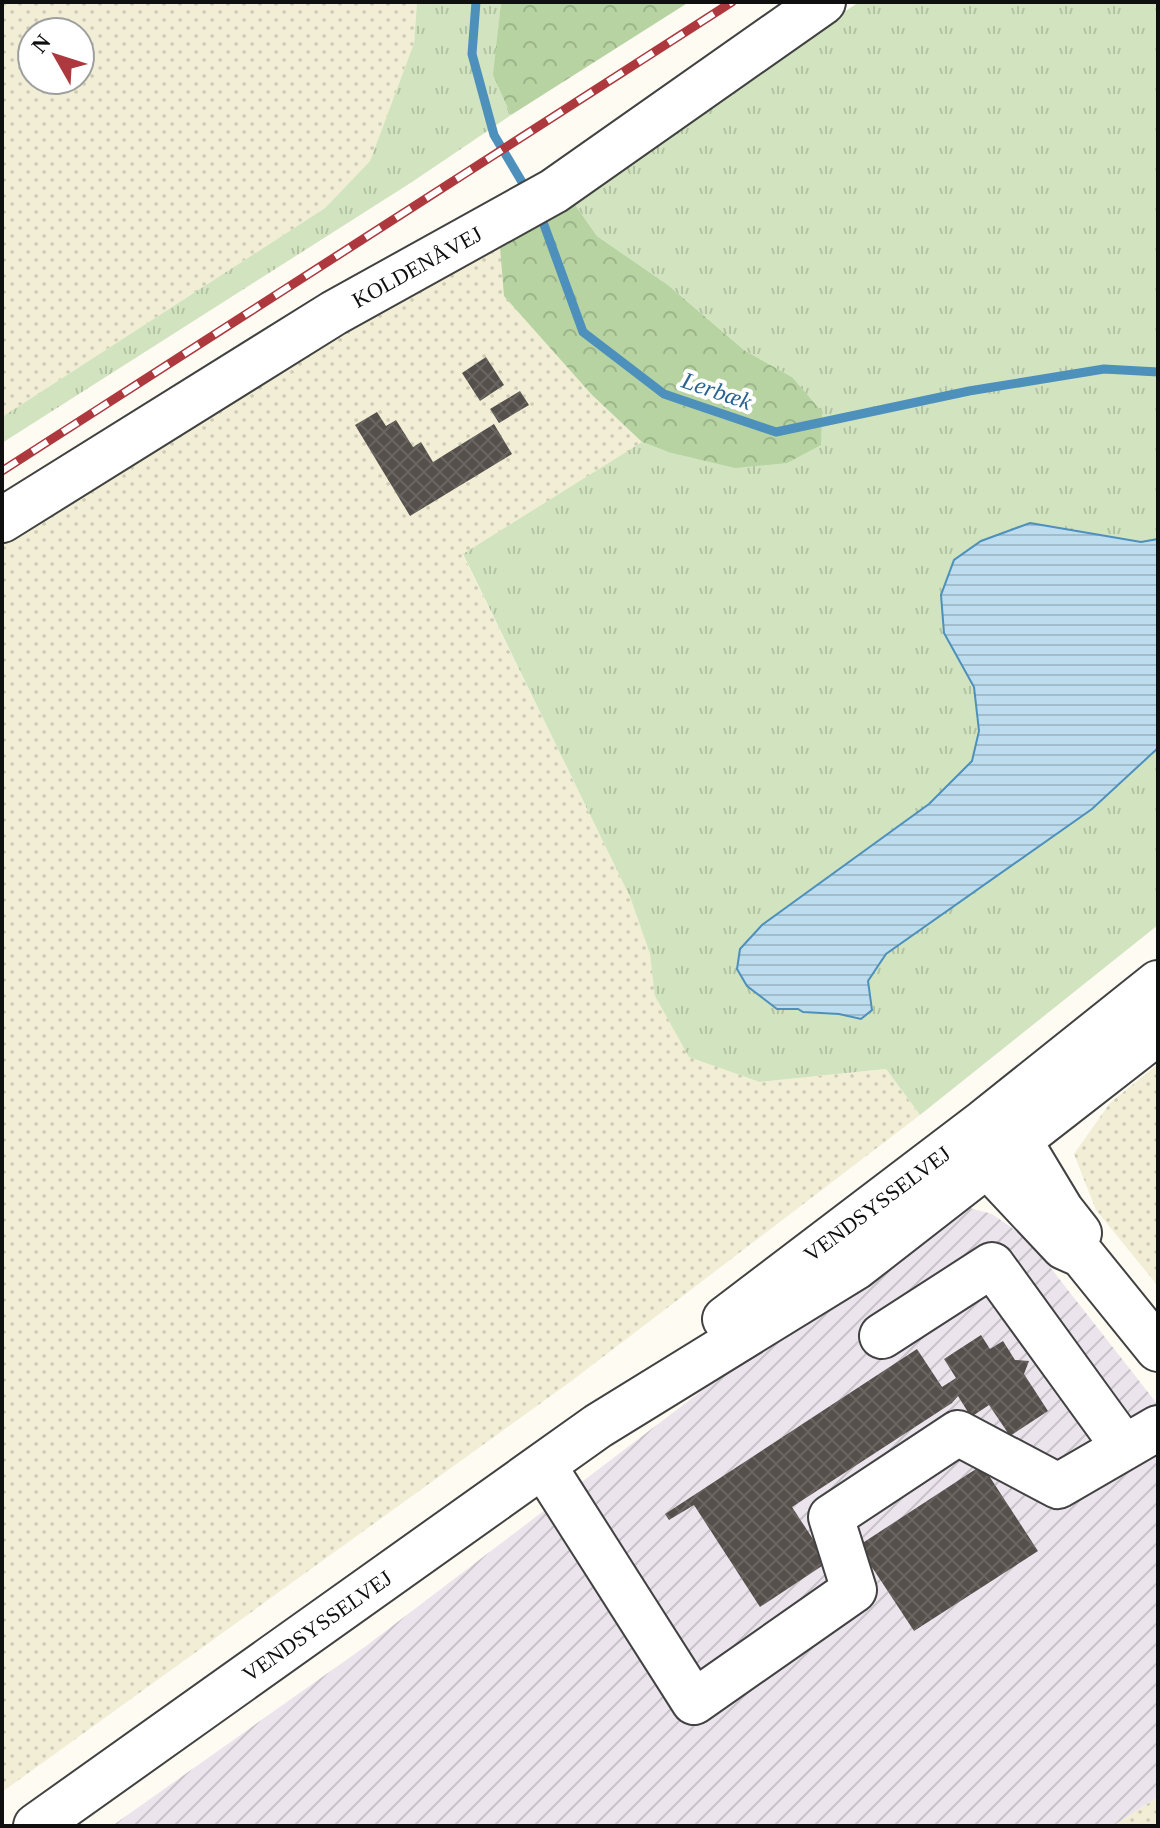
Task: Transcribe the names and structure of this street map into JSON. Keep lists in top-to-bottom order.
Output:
{
  "streets": {
    "street": ["KOLDENÅVEJ", "VENDSYSSELVEJ"]
  },
  "water": ["Lerbæk"],
  "north": "top left"
}
